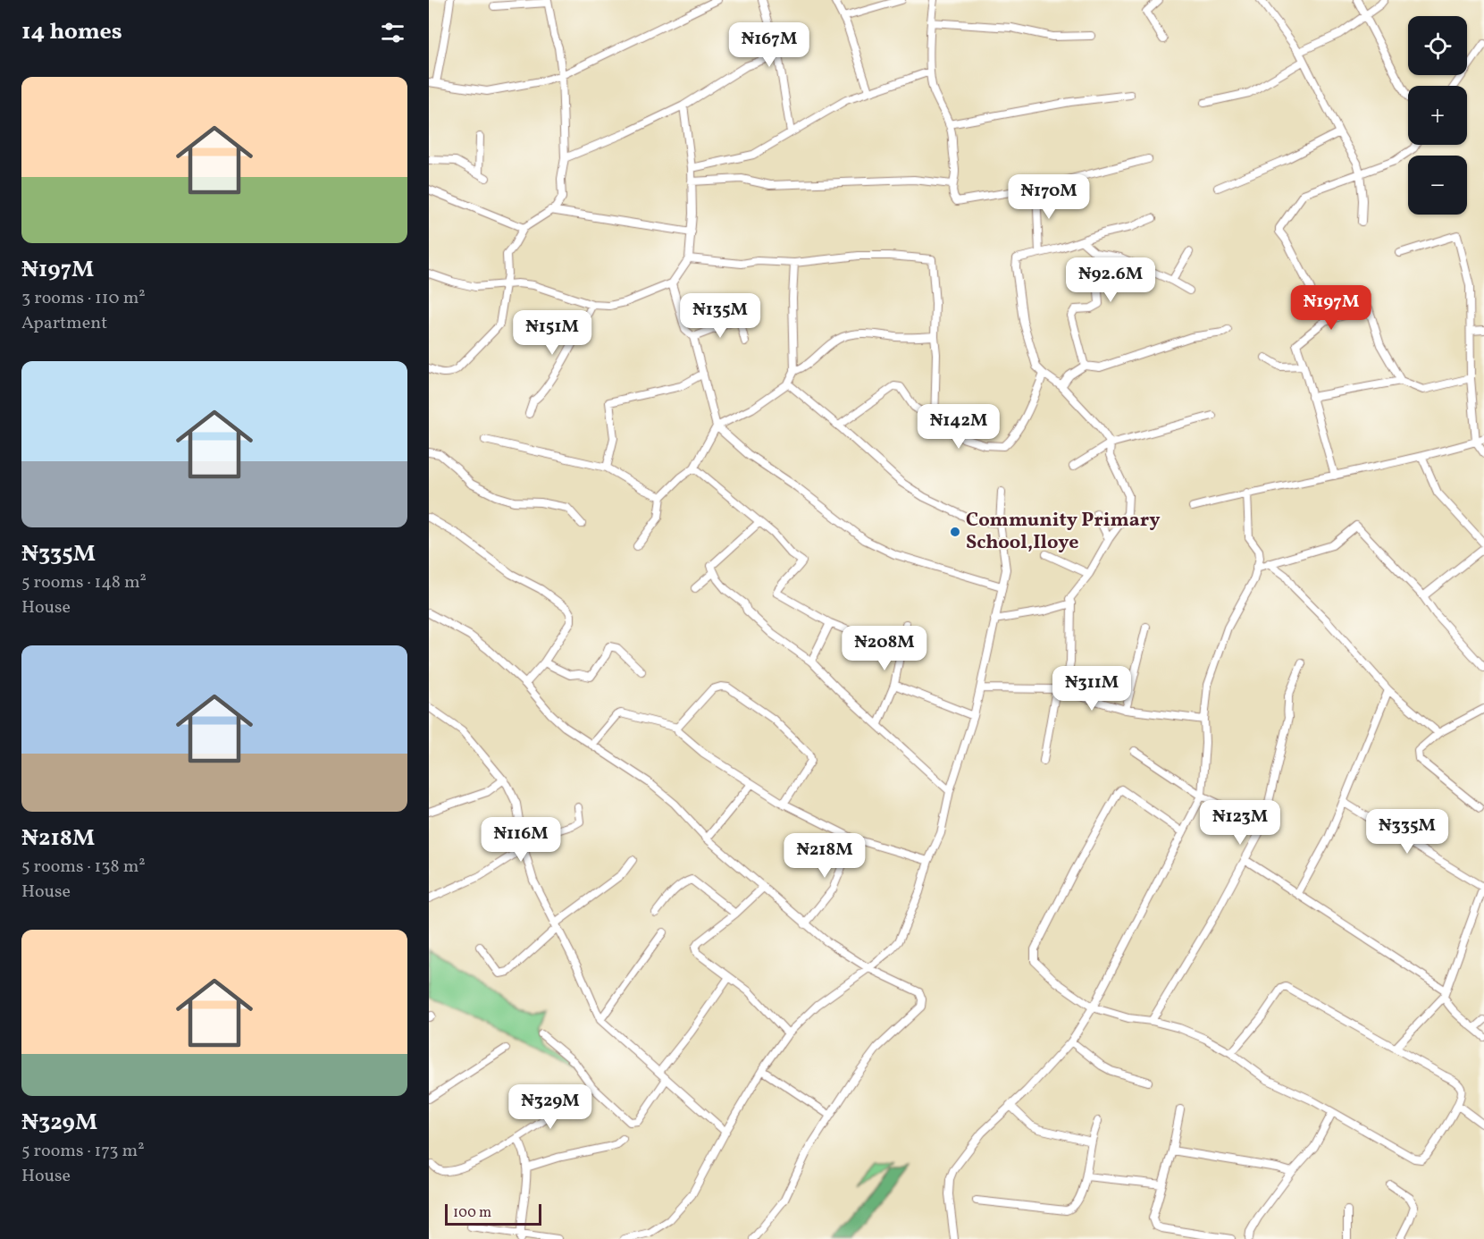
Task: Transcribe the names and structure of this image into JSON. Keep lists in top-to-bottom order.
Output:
{
  "places": ["Community Primary School,Iloye"],
  "scale_bar": "100 m",
  "page": {
    "heading": "14 homes",
    "map_buttons": ["+", "−"],
    "price": [
      "₦167M",
      "₦170M",
      "₦92.6M",
      "₦197M",
      "₦135M",
      "₦151M",
      "₦142M",
      "₦208M",
      "₦311M",
      "₦123M",
      "₦335M",
      "₦116M",
      "₦218M",
      "₦329M"
    ],
    "list": [
      {
        "name": "₦197M",
        "note": "3 rooms · 110 m² · Apartment"
      },
      {
        "name": "₦335M",
        "note": "5 rooms · 148 m² · House"
      },
      {
        "name": "₦218M",
        "note": "5 rooms · 138 m² · House"
      },
      {
        "name": "₦329M",
        "note": "5 rooms · 173 m² · House"
      }
    ],
    "scale": "100 m"
  }
}
